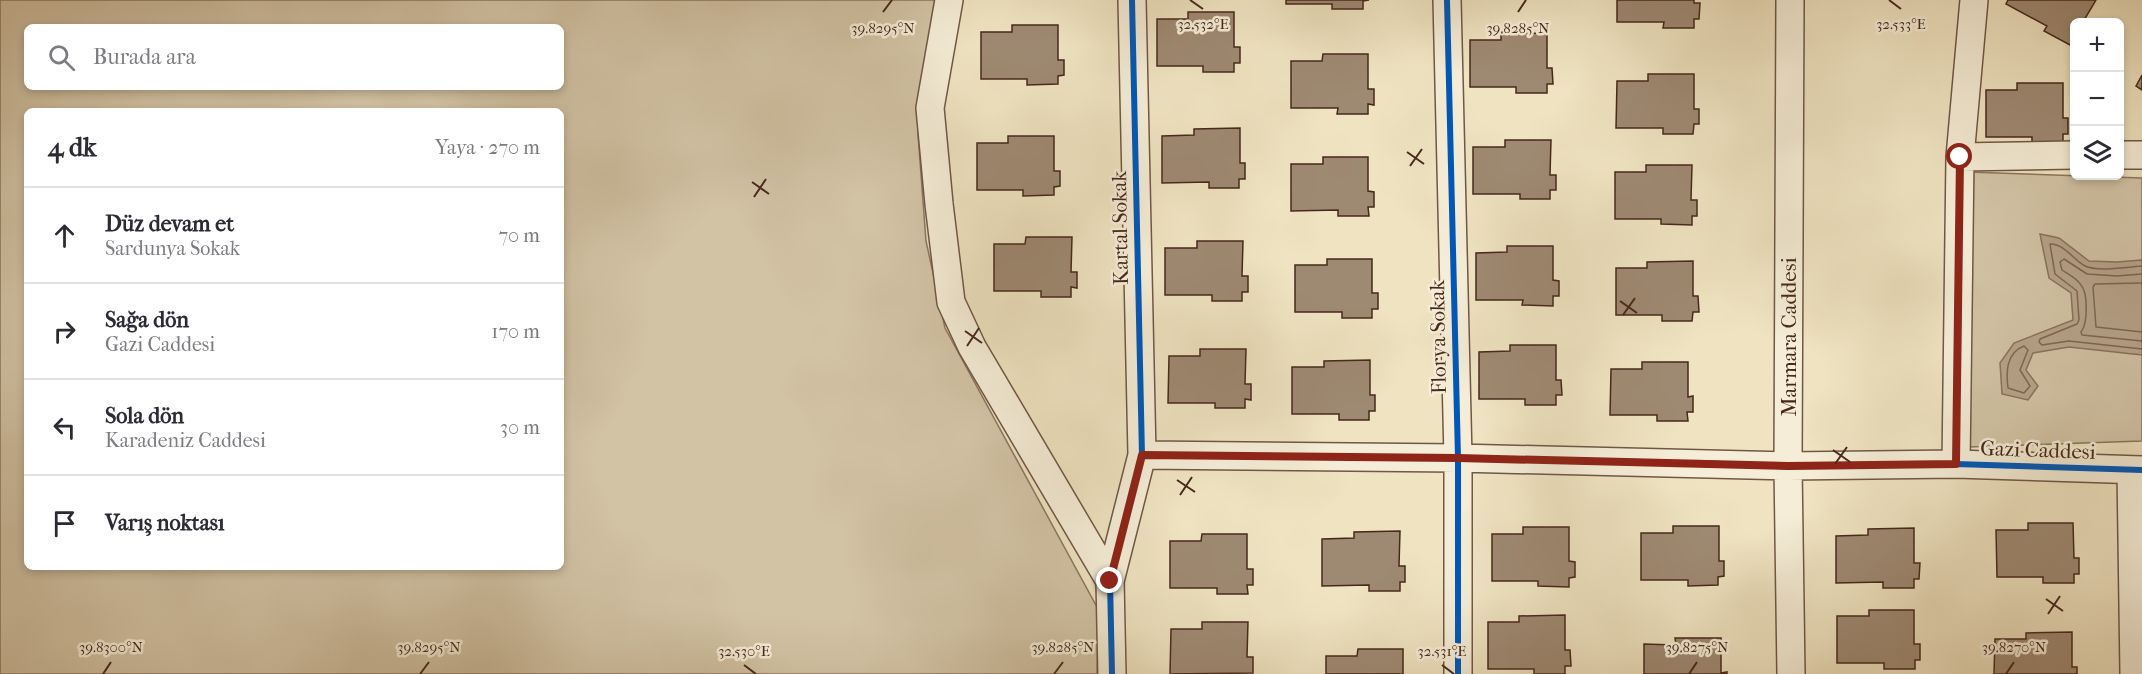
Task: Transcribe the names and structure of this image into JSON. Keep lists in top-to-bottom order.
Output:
{
  "streets": {
    "street": [
      "Kartal Sokak",
      "Florya Sokak",
      "Marmara Caddesi",
      "Gazi Caddesi"
    ]
  },
  "crossings": [
    ["Kartal Sokak", "Gazi Caddesi"],
    ["Florya Sokak", "Gazi Caddesi"],
    ["Marmara Caddesi", "Gazi Caddesi"]
  ],
  "page": {
    "map_buttons": ["+", "−"],
    "search": "Burada ara",
    "heading": ["4 dk", "Yaya · 270 m"],
    "list": [
      ["Düz devam et", "Sardunya Sokak", "70 m"],
      ["Sağa dön", "Gazi Caddesi", "170 m"],
      ["Sola dön", "Karadeniz Caddesi", "30 m"],
      "Varış noktası"
    ]
  },
  "coordinates": [
    "32.533°E",
    "32.532°E",
    "39.8295°N",
    "39.8285°N",
    "39.8300°N",
    "39.8275°N",
    "39.8270°N",
    "32.530°E",
    "32.531°E"
  ]
}
